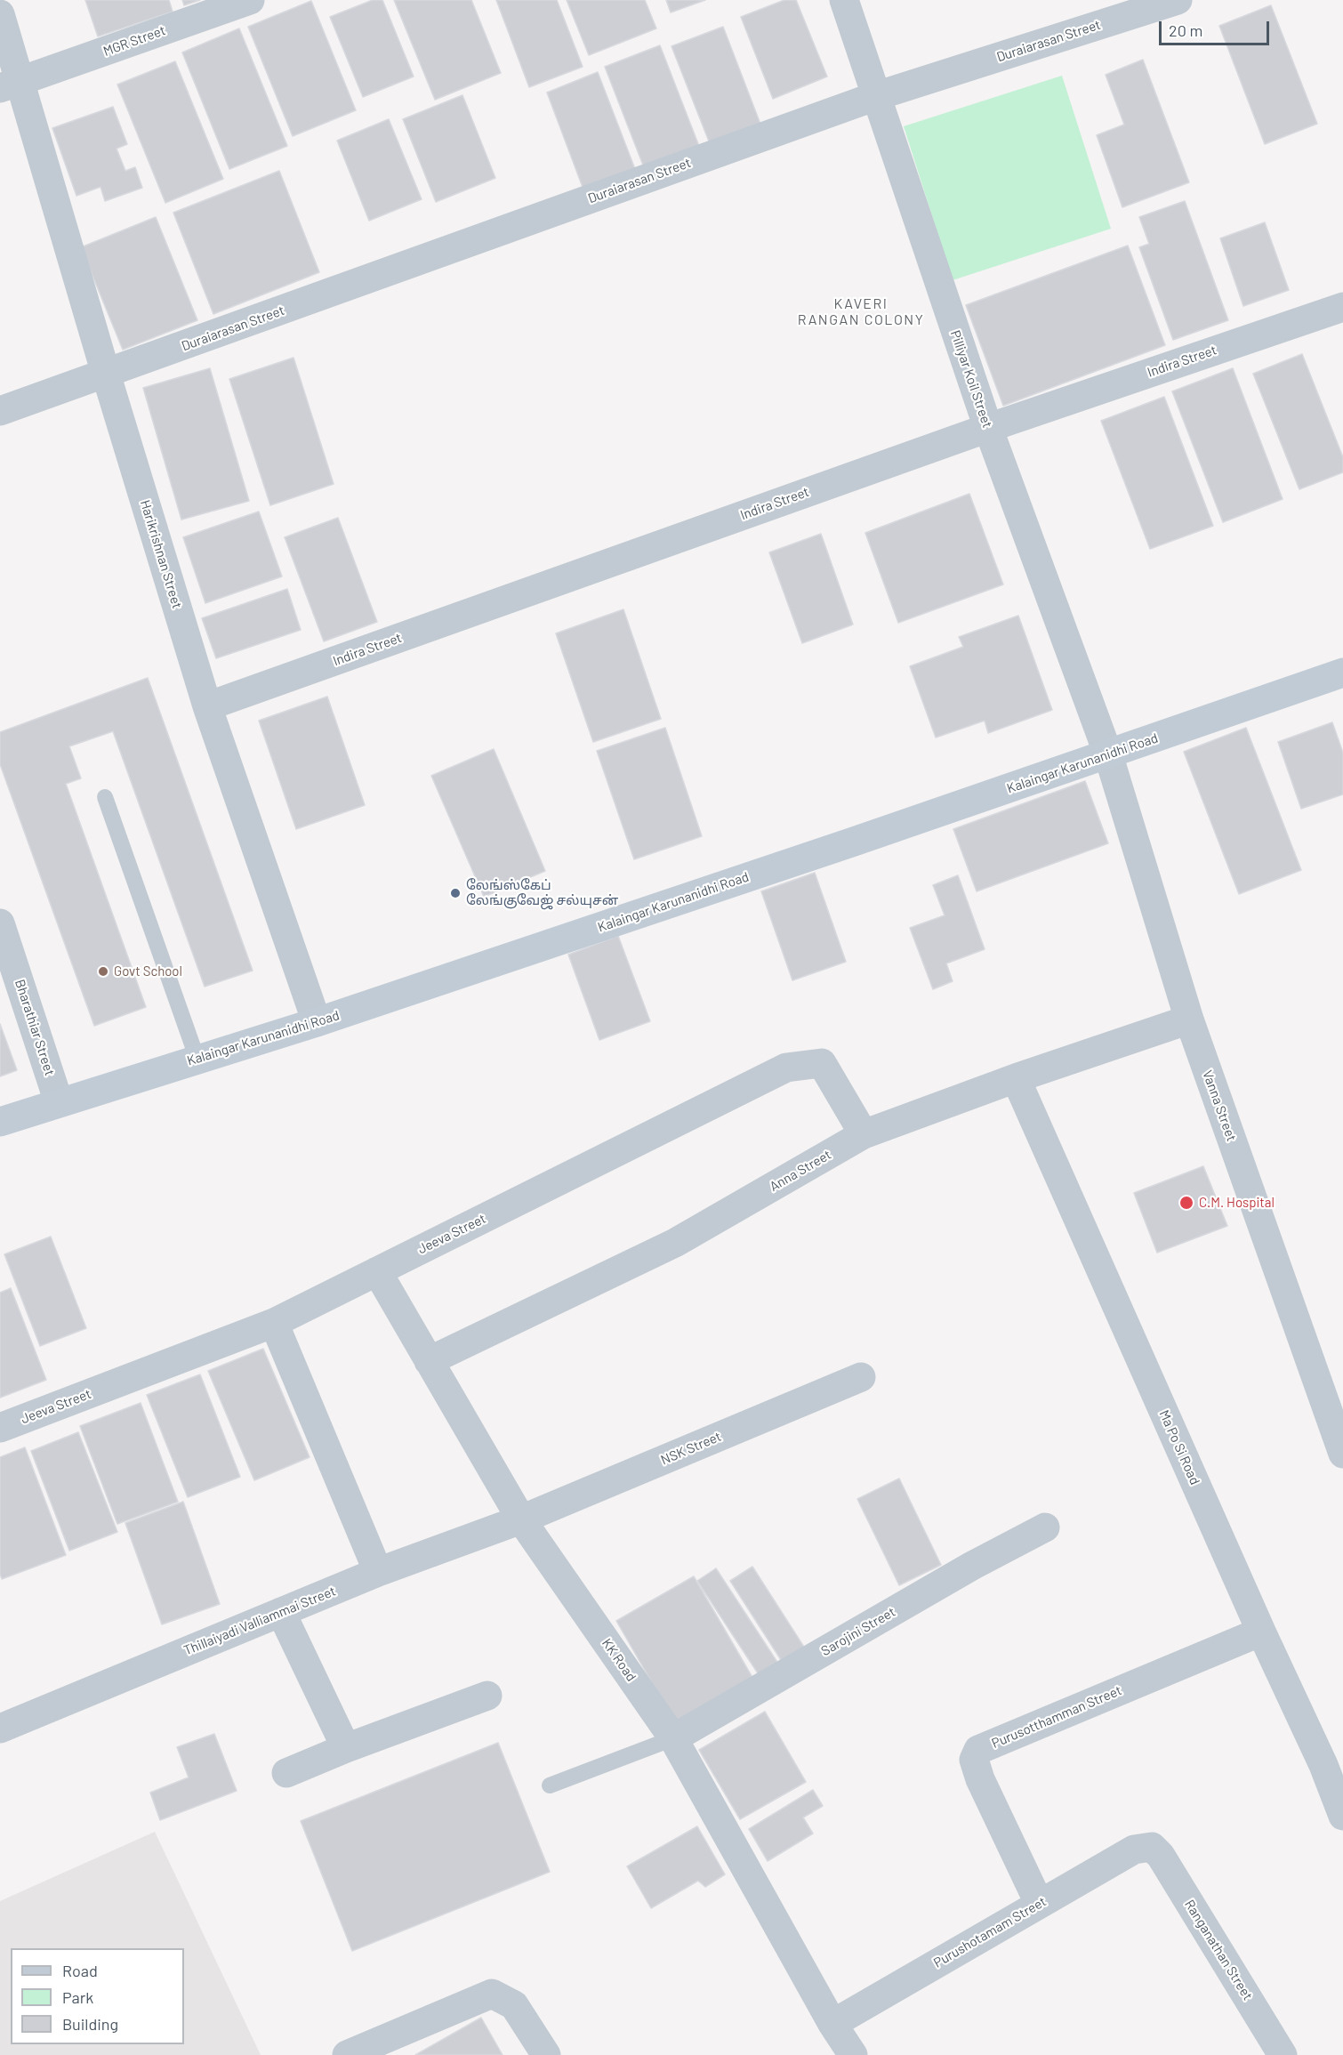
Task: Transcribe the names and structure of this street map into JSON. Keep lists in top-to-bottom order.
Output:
{
  "streets": {
    "street": [
      "MGR Street",
      "Duraiarasan Street",
      "Indira Street",
      "Pilliyar Koil Street",
      "Harikrishnan Street",
      "Kalaingar Karunanidhi Road",
      "Bharathiar Street",
      "Vanna Street",
      "Anna Street",
      "Jeeva Street",
      "Ma Po Si Road",
      "NSK Street",
      "Thillaiyadi Valliammai Street",
      "Sarojini Street",
      "KK Road",
      "Purusotthamman Street",
      "Purushotamam Street",
      "Ranganathan Street"
    ]
  },
  "crossings": [
    ["MGR Street", "Harikrishnan Street"],
    ["Duraiarasan Street", "Pilliyar Koil Street"],
    ["Duraiarasan Street", "Harikrishnan Street"],
    ["Indira Street", "Pilliyar Koil Street"],
    ["Indira Street", "Harikrishnan Street"],
    ["Pilliyar Koil Street", "Kalaingar Karunanidhi Road"],
    ["Pilliyar Koil Street", "Vanna Street"],
    ["Harikrishnan Street", "Kalaingar Karunanidhi Road"],
    ["Kalaingar Karunanidhi Road", "Bharathiar Street"],
    ["Kalaingar Karunanidhi Road", "Vanna Street"],
    ["Vanna Street", "Anna Street"],
    ["Anna Street", "Jeeva Street"],
    ["Anna Street", "Ma Po Si Road"],
    ["Anna Street", "KK Road"],
    ["Jeeva Street", "KK Road"],
    ["Ma Po Si Road", "Purusotthamman Street"],
    ["NSK Street", "Thillaiyadi Valliammai Street"],
    ["NSK Street", "KK Road"],
    ["Thillaiyadi Valliammai Street", "KK Road"],
    ["Sarojini Street", "KK Road"],
    ["KK Road", "Purushotamam Street"],
    ["Purusotthamman Street", "Purushotamam Street"],
    ["Purushotamam Street", "Ranganathan Street"]
  ],
  "districts": ["KAVERI RANGAN COLONY"],
  "places": ["லேங்ஸ்கேப் லேங்குவேஜ் சல்யுசன்", "Govt School", "C.M. Hospital"],
  "legend": ["Road", "Park", "Building"],
  "scale_bar": "20 m"
}
